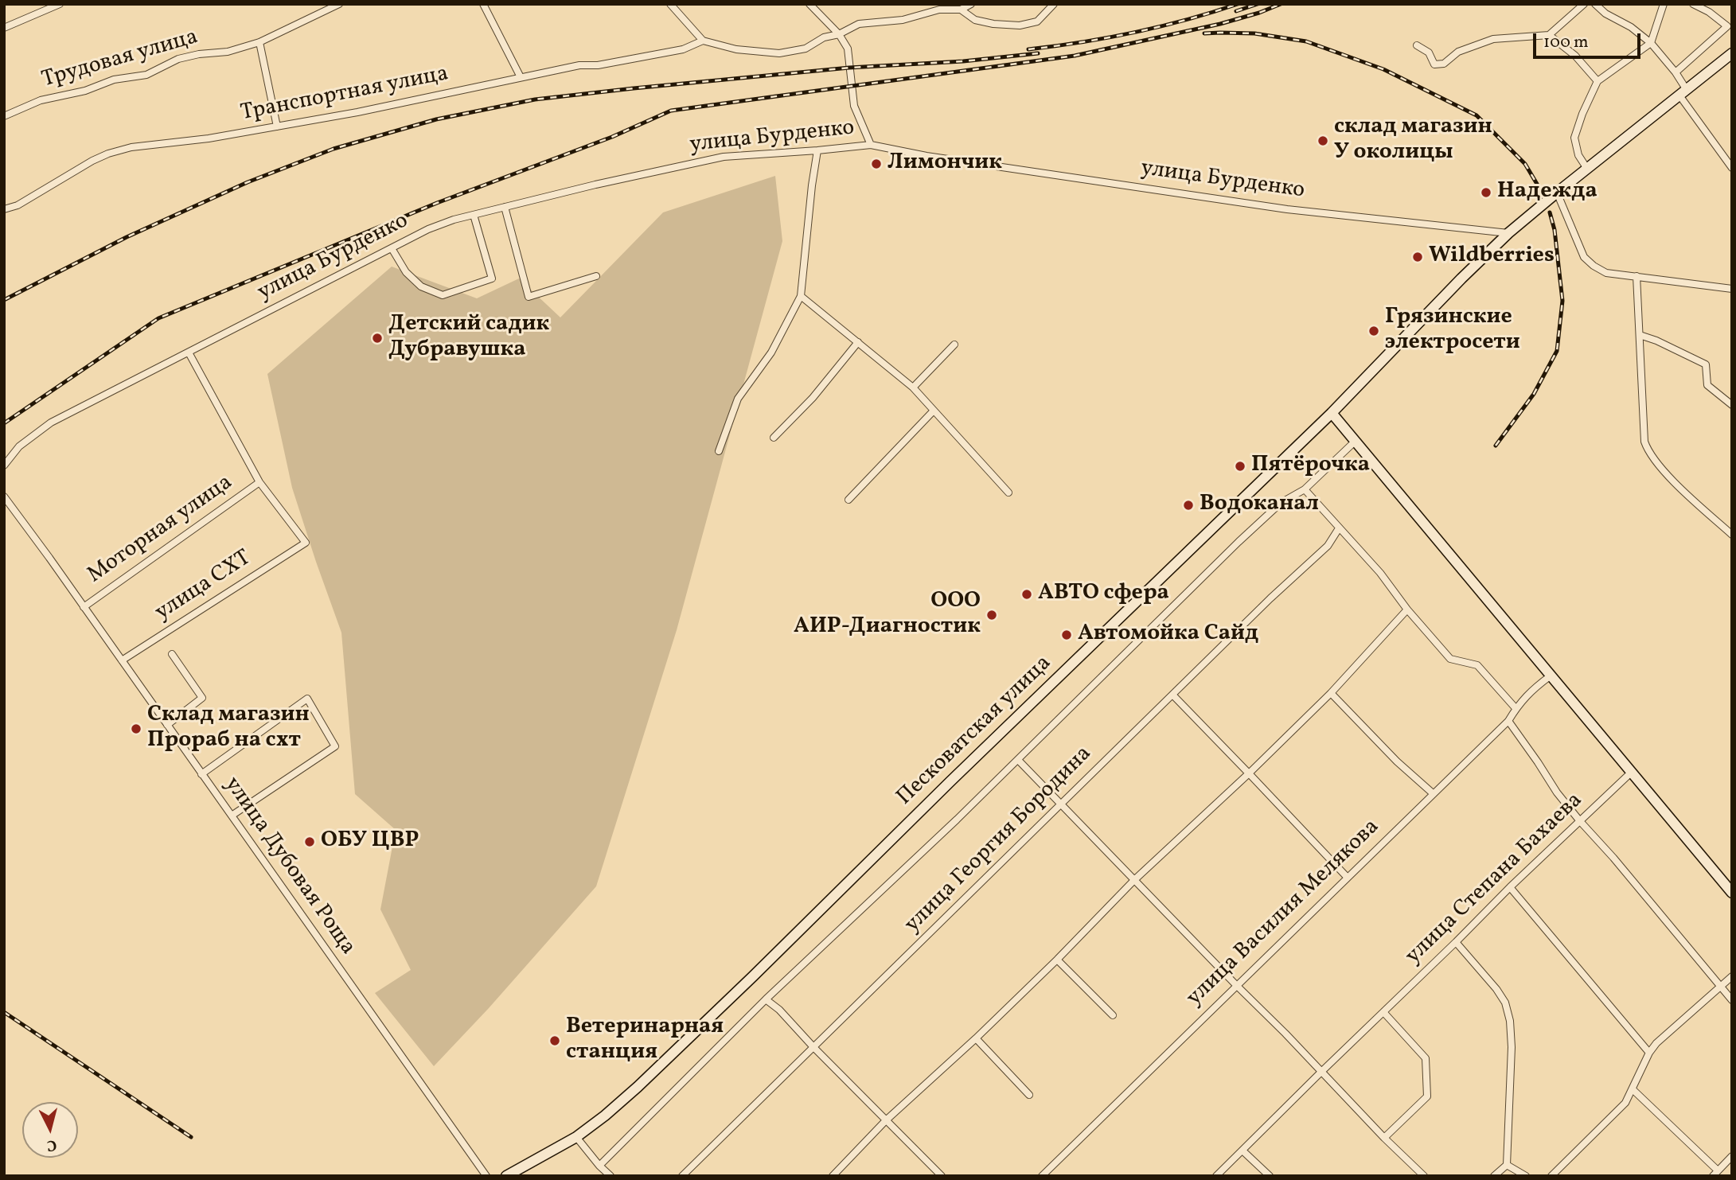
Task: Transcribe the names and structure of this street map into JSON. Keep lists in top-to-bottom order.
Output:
{
  "streets": {
    "main road": ["Песковатская улица"],
    "street": [
      "Трудовая улица",
      "Транспортная улица",
      "улица Бурденко",
      "Моторная улица",
      "улица СХТ",
      "улица Георгия Бородина",
      "улица Дубовая Роща",
      "улица Степана Бахаева",
      "улица Василия Мелякова"
    ]
  },
  "crossings": [
    ["улица Бурденко", "Песковатская улица"],
    ["Моторная улица", "улица СХТ"],
    ["Моторная улица", "улица Дубовая Роща"],
    ["улица СХТ", "улица Дубовая Роща"]
  ],
  "places": [
    "склад магазин У околицы",
    "Лимончик",
    "Надежда",
    "Wildberries",
    "Грязинские электросети",
    "Детский садик Дубравушка",
    "Пятёрочка",
    "Водоканал",
    "АВТО сфера",
    "ООО АИР-Диагностик",
    "Автомойка Сайд",
    "Склад магазин Прораб на схт",
    "ОБУ ЦВР",
    "Ветеринарная станция"
  ],
  "scale_bar": "100 m",
  "north": "bottom"
}
